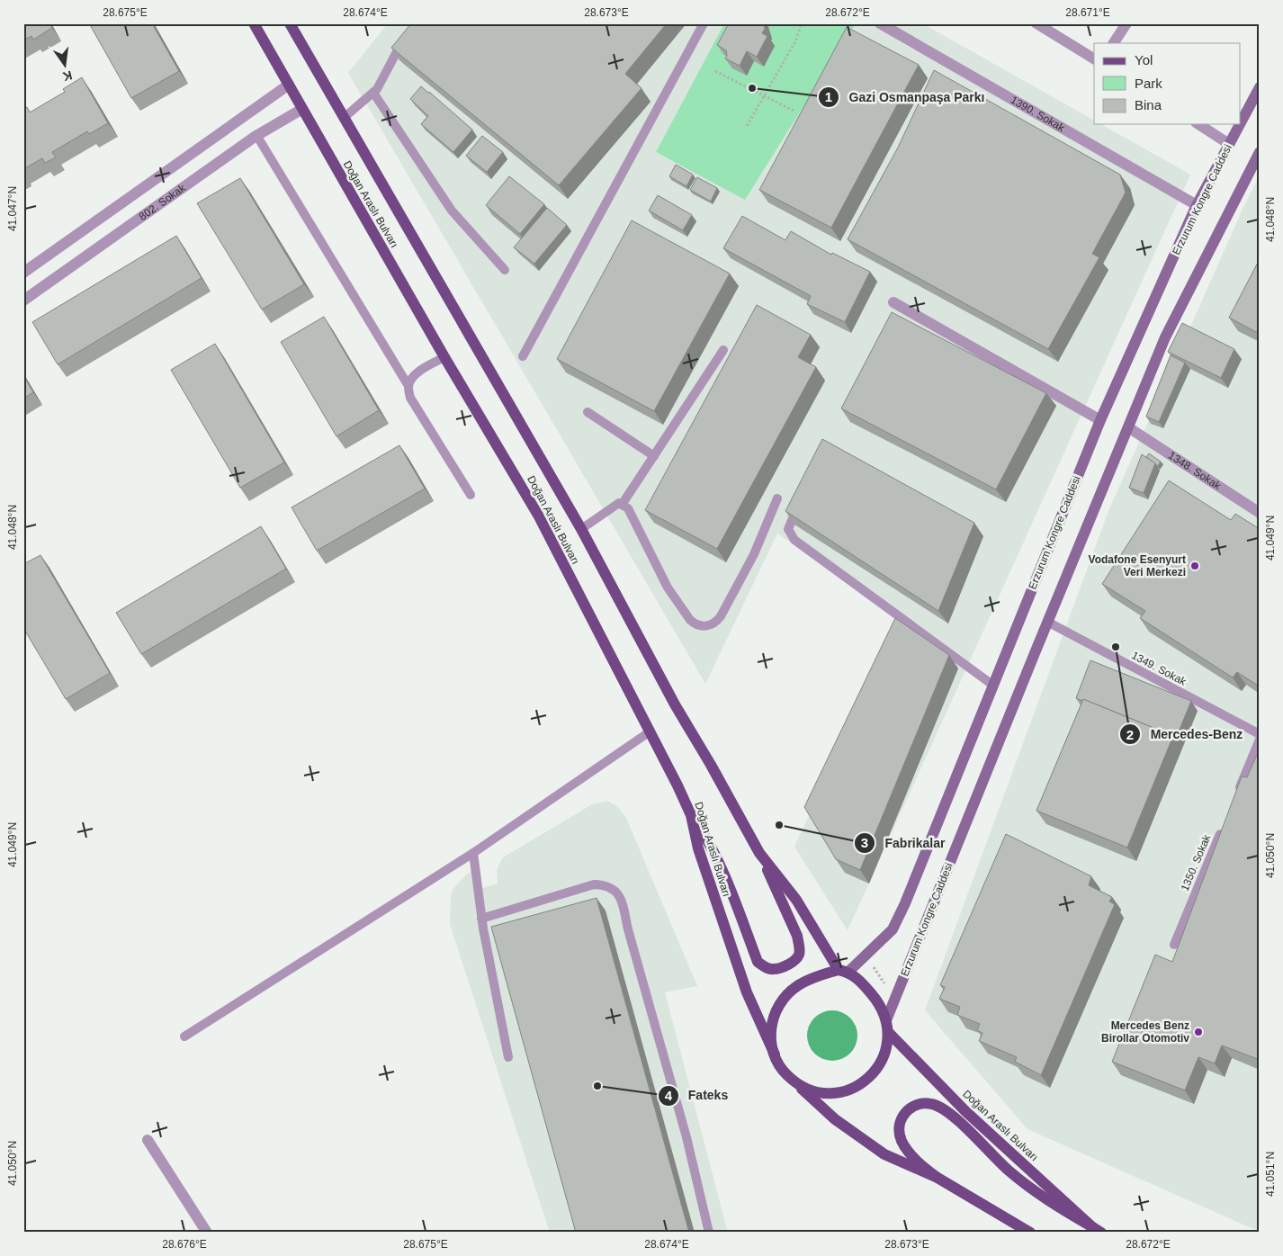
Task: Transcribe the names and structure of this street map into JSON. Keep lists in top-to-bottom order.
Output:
{
  "streets": {
    "main road": ["Erzurum Kongre Caddesi", "Doğan Araslı Bulvarı"],
    "street": ["1390. Sokak", "802. Sokak", "1348. Sokak"],
    "lane": ["1349. Sokak", "1350. Sokak"]
  },
  "crossings": [
    ["1390. Sokak", "Erzurum Kongre Caddesi"],
    ["Erzurum Kongre Caddesi", "Doğan Araslı Bulvarı"],
    ["Erzurum Kongre Caddesi", "1348. Sokak"],
    ["Erzurum Kongre Caddesi", "1349. Sokak"],
    ["802. Sokak", "Doğan Araslı Bulvarı"]
  ],
  "places": [
    "Gazi Osmanpaşa Parkı",
    "Vodafone Esenyurt Veri Merkezi",
    "Mercedes-Benz",
    "Fabrikalar",
    "Mercedes Benz Birollar Otomotiv",
    "Fateks"
  ],
  "legend": ["Yol", "Park", "Bina"],
  "north": "bottom",
  "coordinates": [
    "28.675°E",
    "28.674°E",
    "28.673°E",
    "28.672°E",
    "28.671°E",
    "41.047°N",
    "41.048°N",
    "41.049°N",
    "41.050°N",
    "41.051°N",
    "28.676°E"
  ]
}
